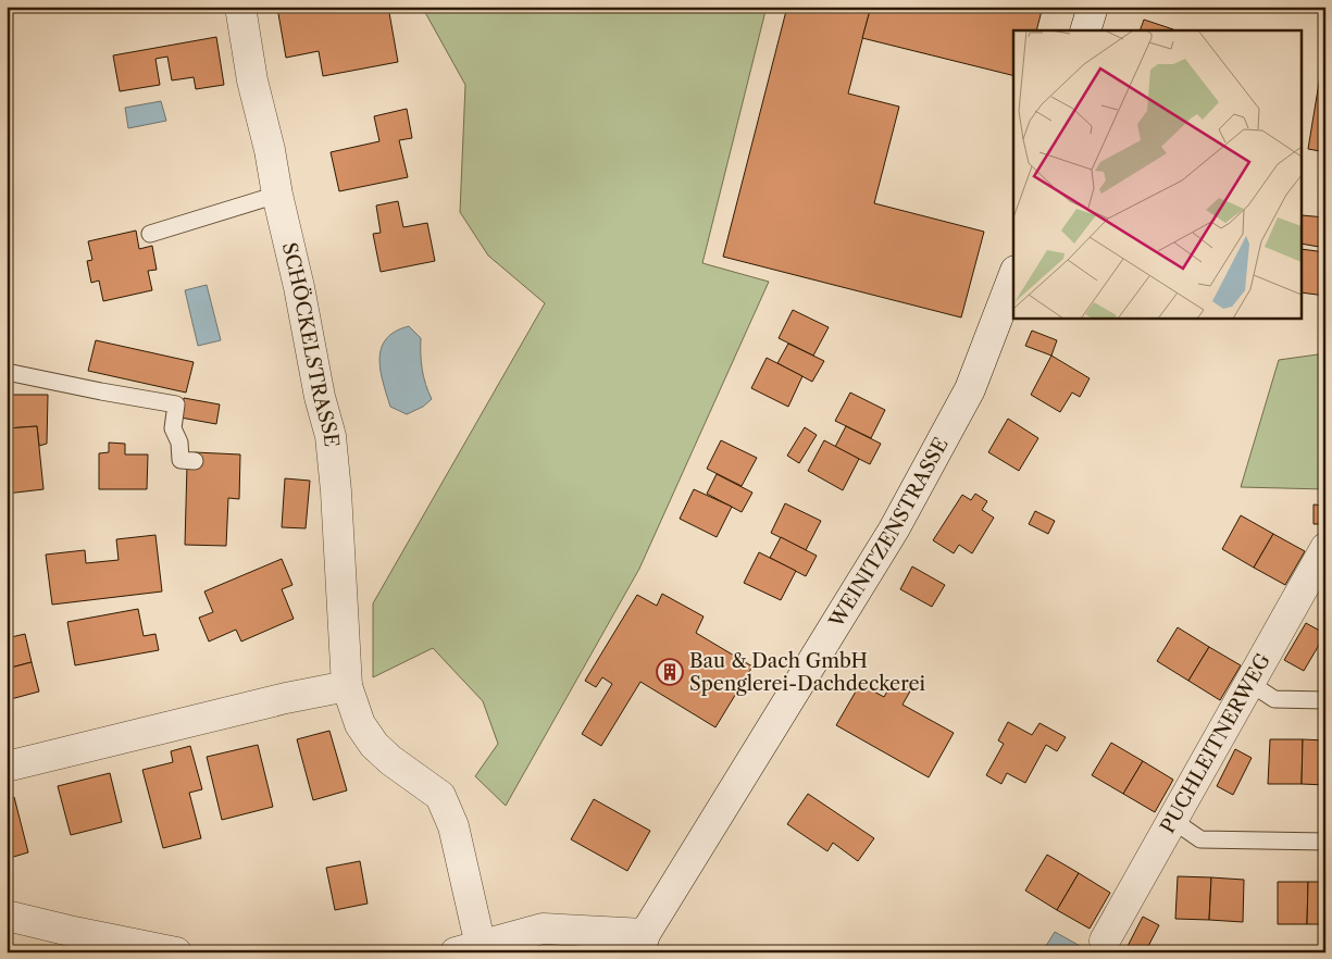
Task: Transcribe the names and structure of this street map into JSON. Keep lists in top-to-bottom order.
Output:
{
  "streets": {
    "street": ["SCHÖCKELSTRASSE", "WEINITZENSTRASSE", "PUCHLEITNERWEG"]
  },
  "crossings": [
    ["SCHÖCKELSTRASSE", "WEINITZENSTRASSE"]
  ],
  "places": {
    "building": ["Bau & Dach GmbH Spenglerei-Dachdeckerei"]
  }
}
